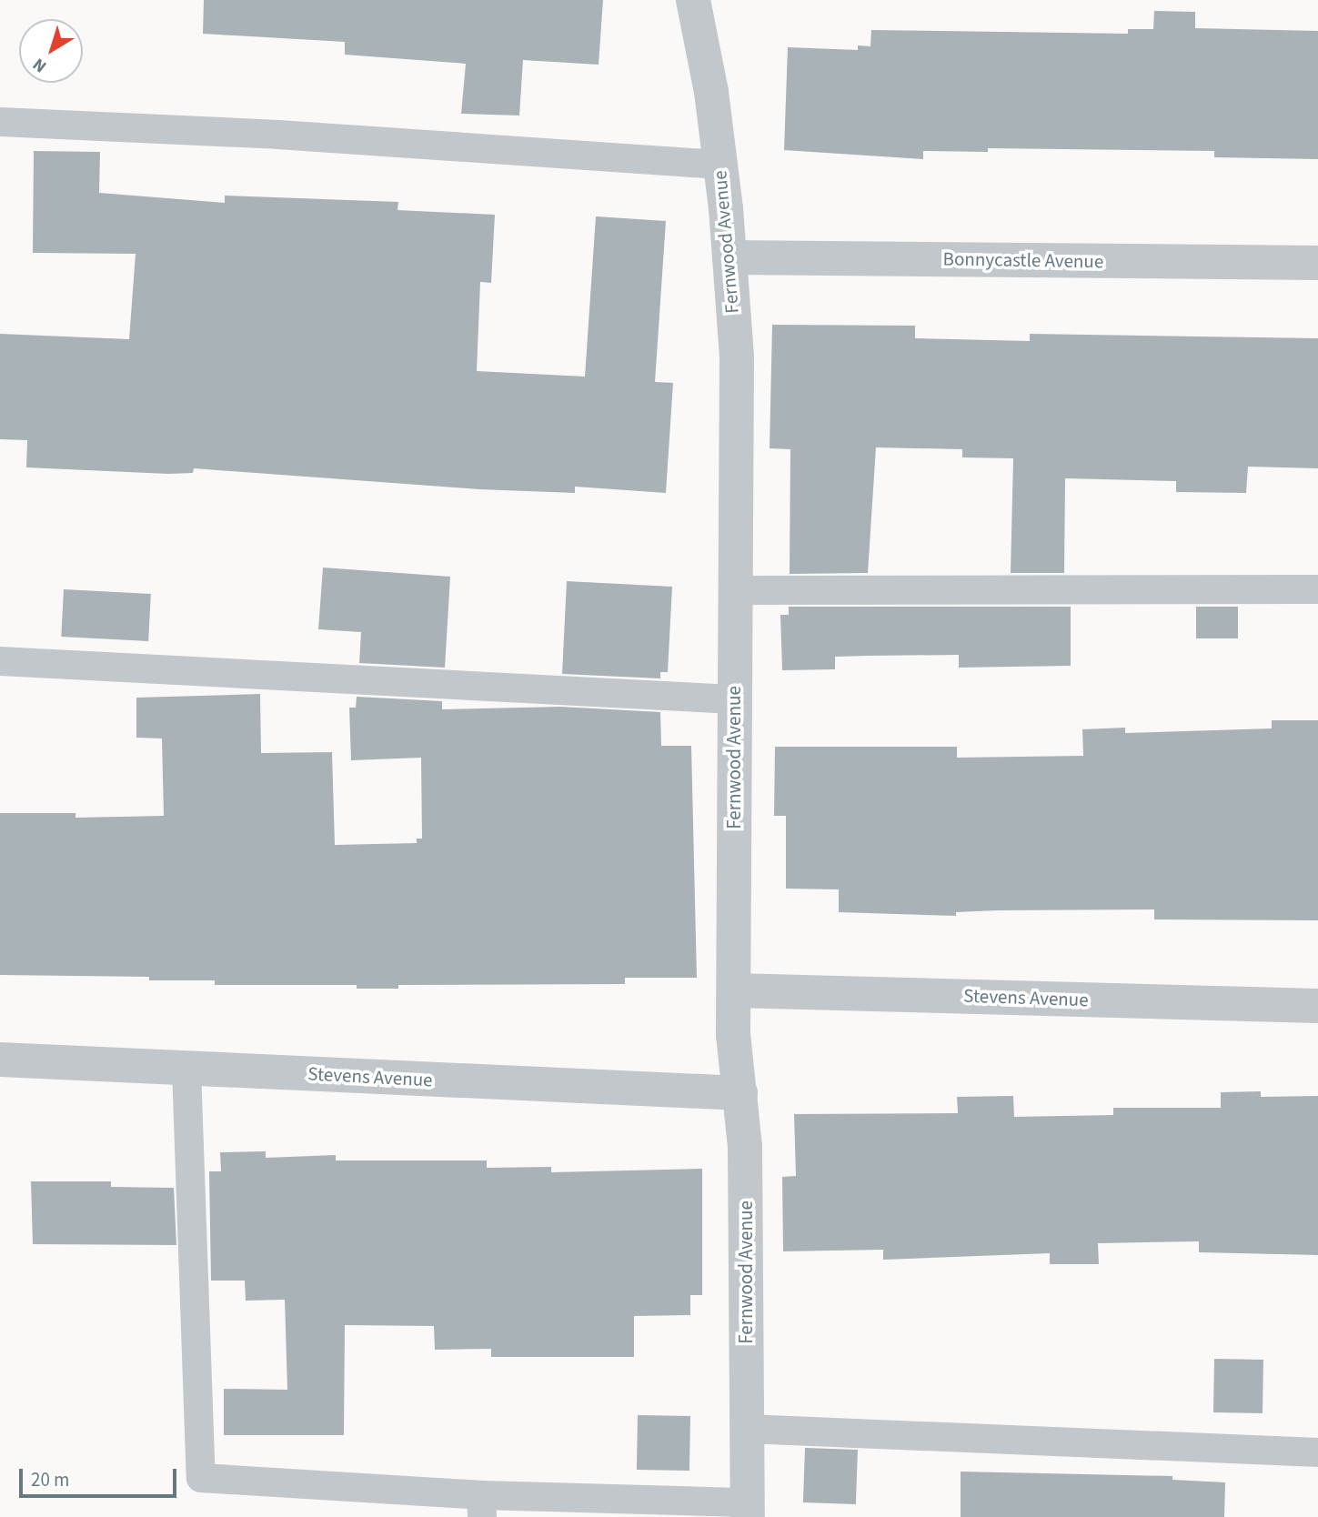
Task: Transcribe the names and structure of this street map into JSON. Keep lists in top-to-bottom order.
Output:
{
  "streets": {
    "street": ["Fernwood Avenue", "Bonnycastle Avenue", "Stevens Avenue"]
  },
  "crossings": [
    ["Fernwood Avenue", "Bonnycastle Avenue"],
    ["Fernwood Avenue", "Stevens Avenue"]
  ],
  "scale_bar": "20 m",
  "north": "bottom left"
}
